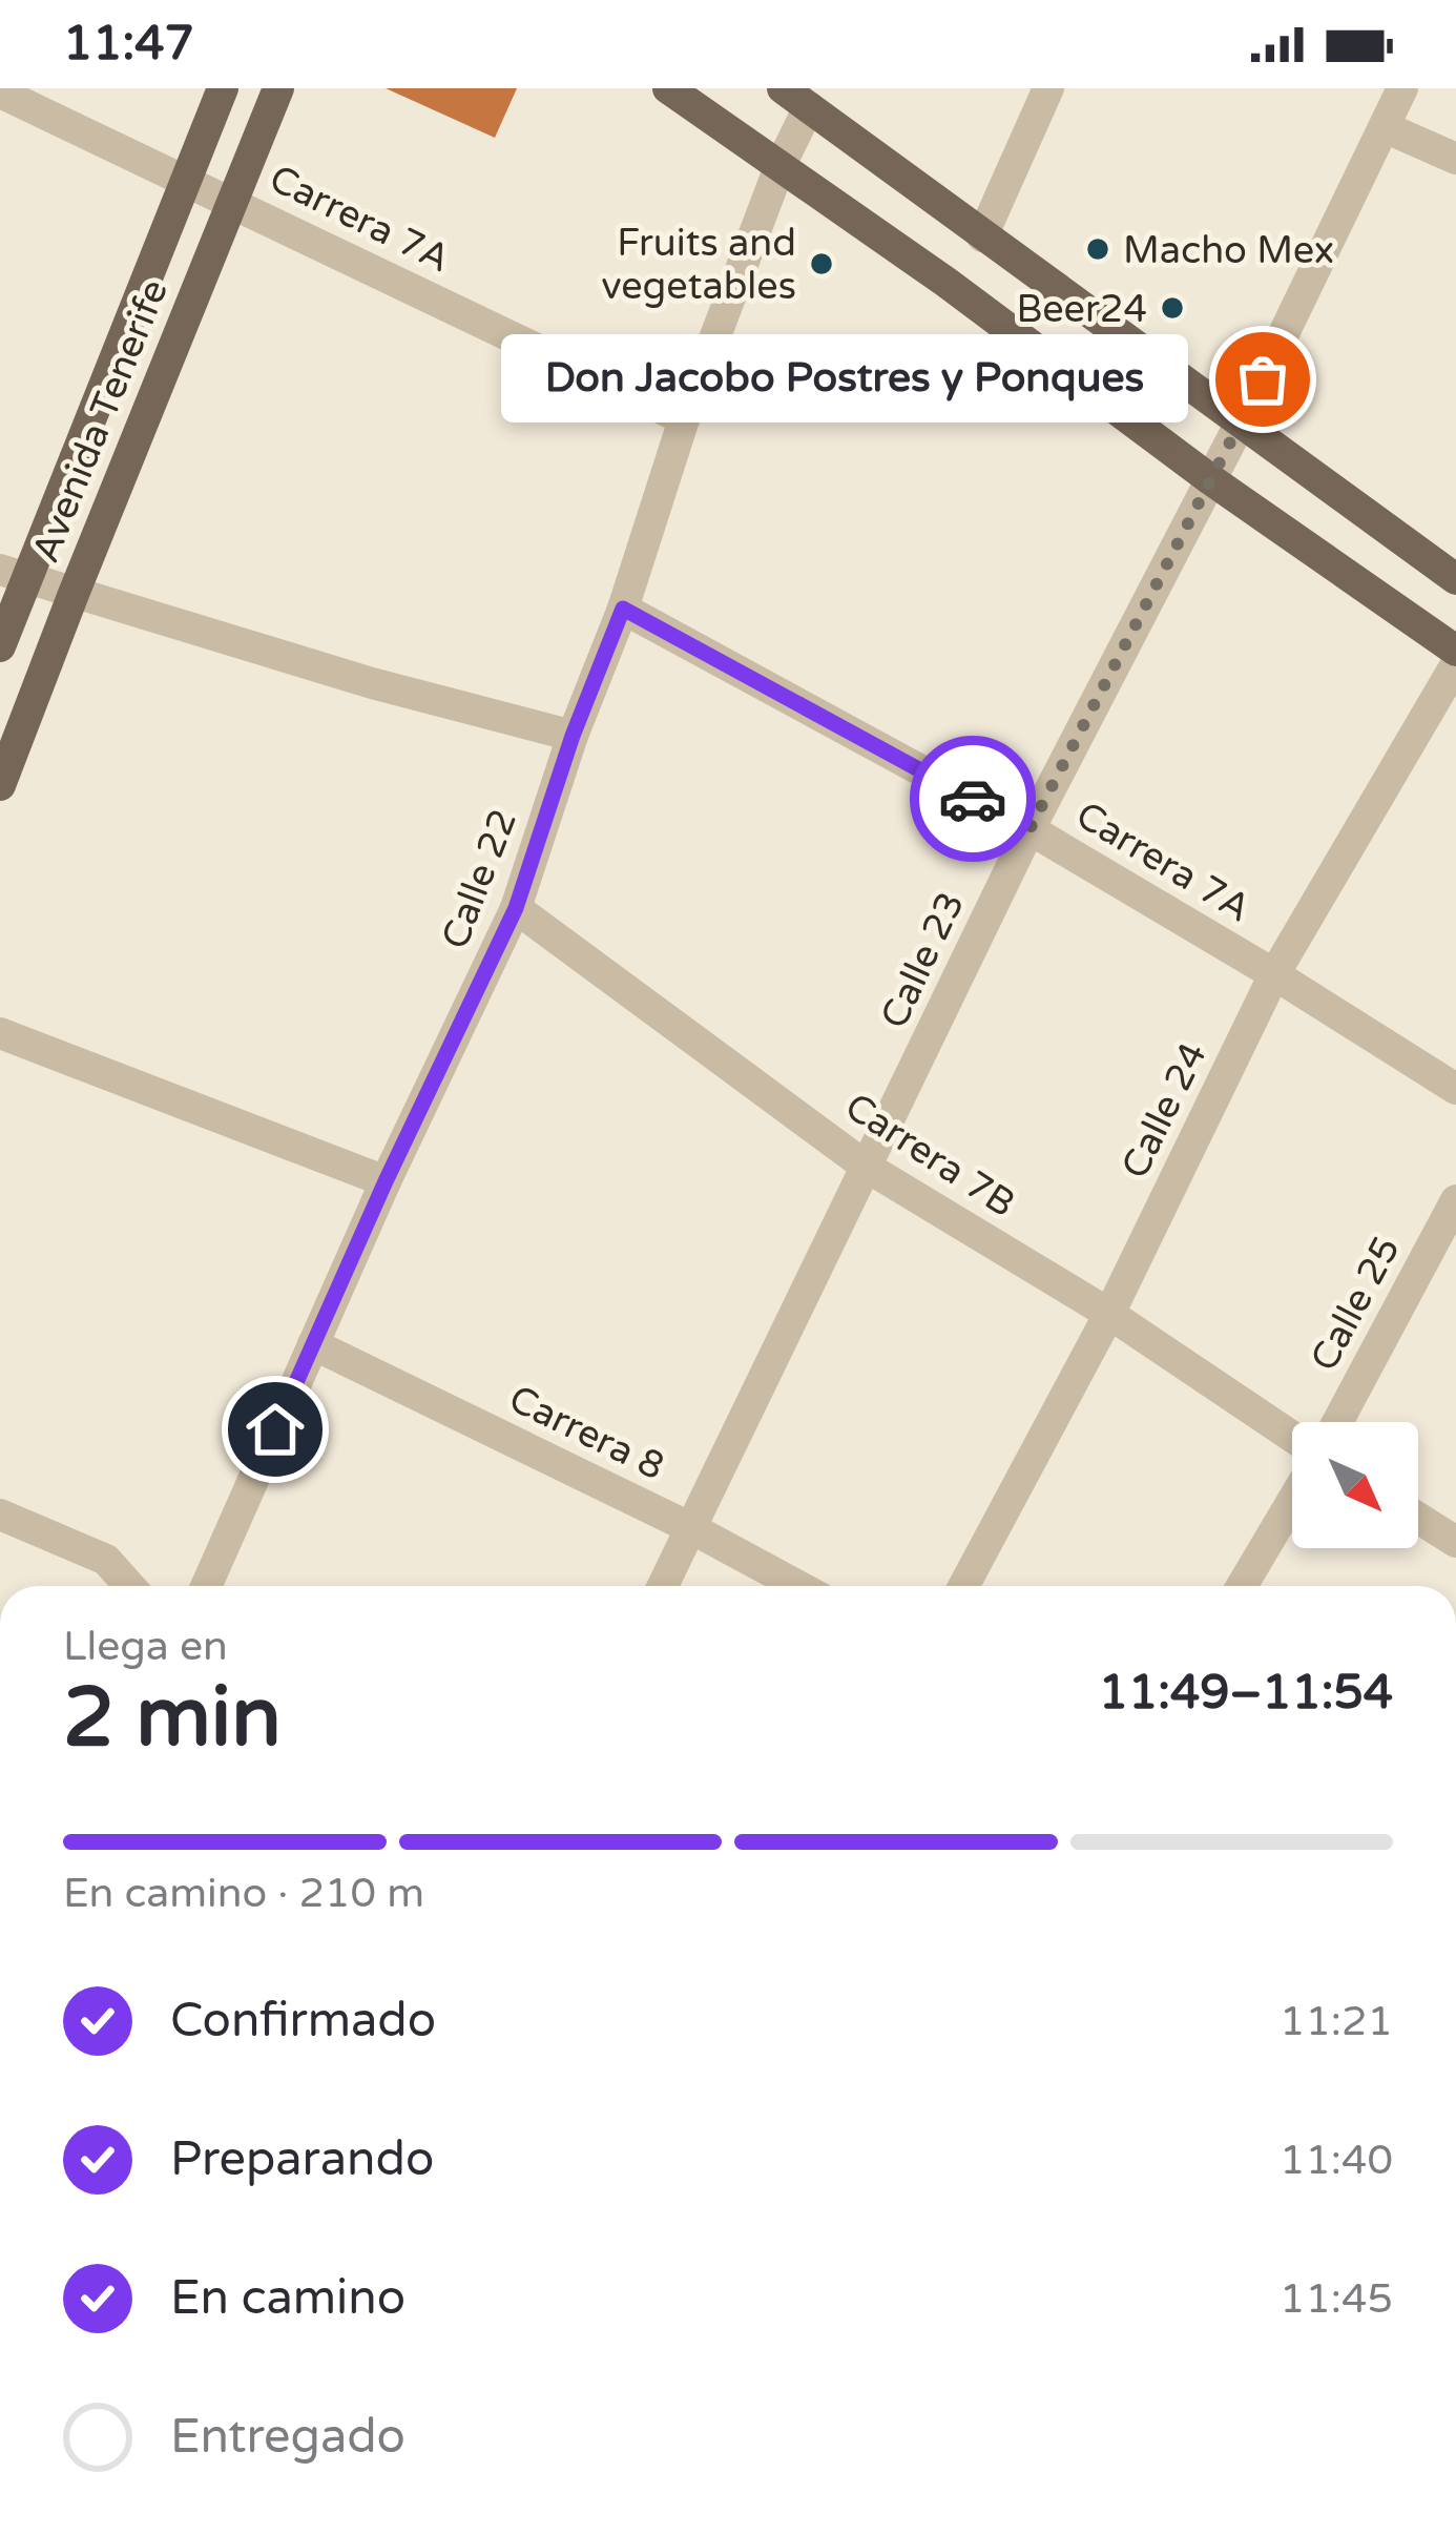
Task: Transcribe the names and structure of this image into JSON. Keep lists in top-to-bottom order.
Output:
{
  "streets": {
    "main road": ["Avenida Tenerife"],
    "street": [
      "Carrera 7A",
      "Calle 22",
      "Calle 23",
      "Calle 24",
      "Carrera 7B",
      "Calle 25",
      "Carrera 8"
    ]
  },
  "crossings": [
    ["Carrera 7A", "Avenida Tenerife"],
    ["Carrera 7A", "Calle 22"],
    ["Carrera 7A", "Calle 23"],
    ["Carrera 7A", "Calle 24"],
    ["Calle 22", "Carrera 7B"],
    ["Calle 22", "Carrera 8"],
    ["Calle 23", "Carrera 7B"],
    ["Calle 23", "Carrera 8"],
    ["Calle 24", "Carrera 7B"]
  ],
  "places": [
    "Macho Mex",
    "Fruits and vegetables",
    "Beer24",
    "Don Jacobo Postres y Ponques"
  ],
  "north": "bottom right",
  "page": {
    "status": "11:47",
    "bubble": "Don Jacobo Postres y Ponques",
    "heading": ["2 min", "Llega en", "11:49–11:54"],
    "bar": "En camino · 210 m",
    "list": [
      ["Confirmado", "11:21"],
      ["Preparando", "11:40"],
      ["En camino", "11:45"],
      "Entregado"
    ]
  }
}
